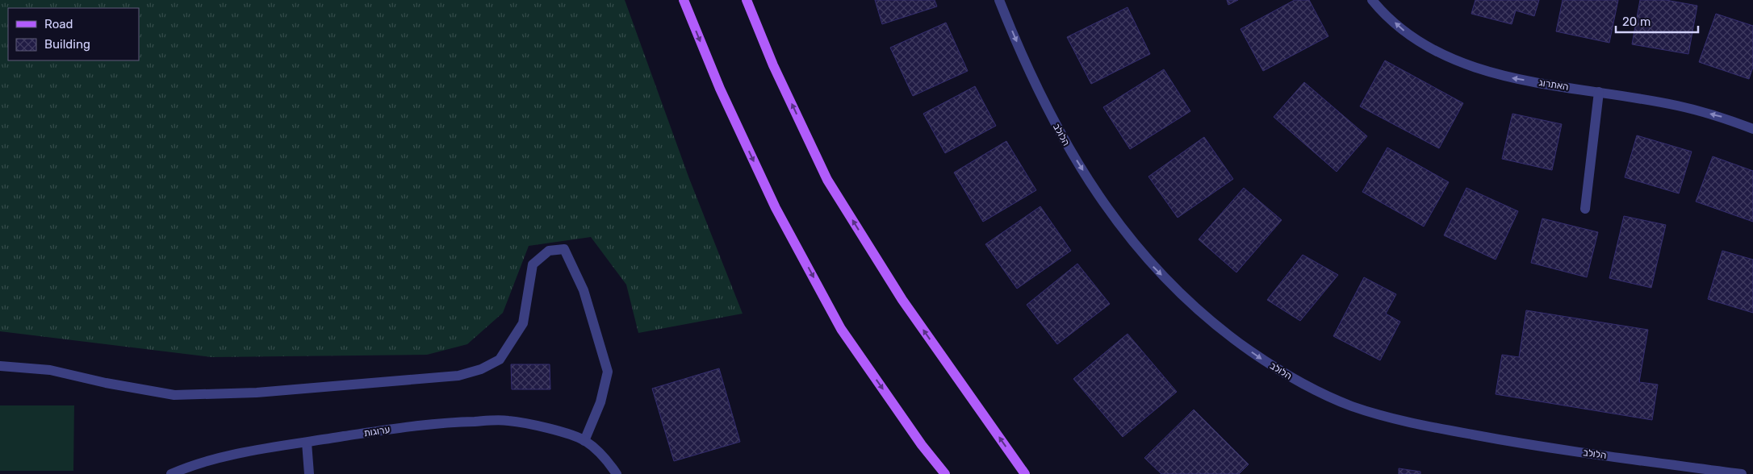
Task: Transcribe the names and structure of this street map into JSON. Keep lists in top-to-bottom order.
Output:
{
  "streets": {
    "street": ["האתרוג", "הלולב", "ערוגות"]
  },
  "one_way": ["האתרוג", "הלולב"],
  "legend": ["Road", "Building"],
  "scale_bar": "20 m"
}
